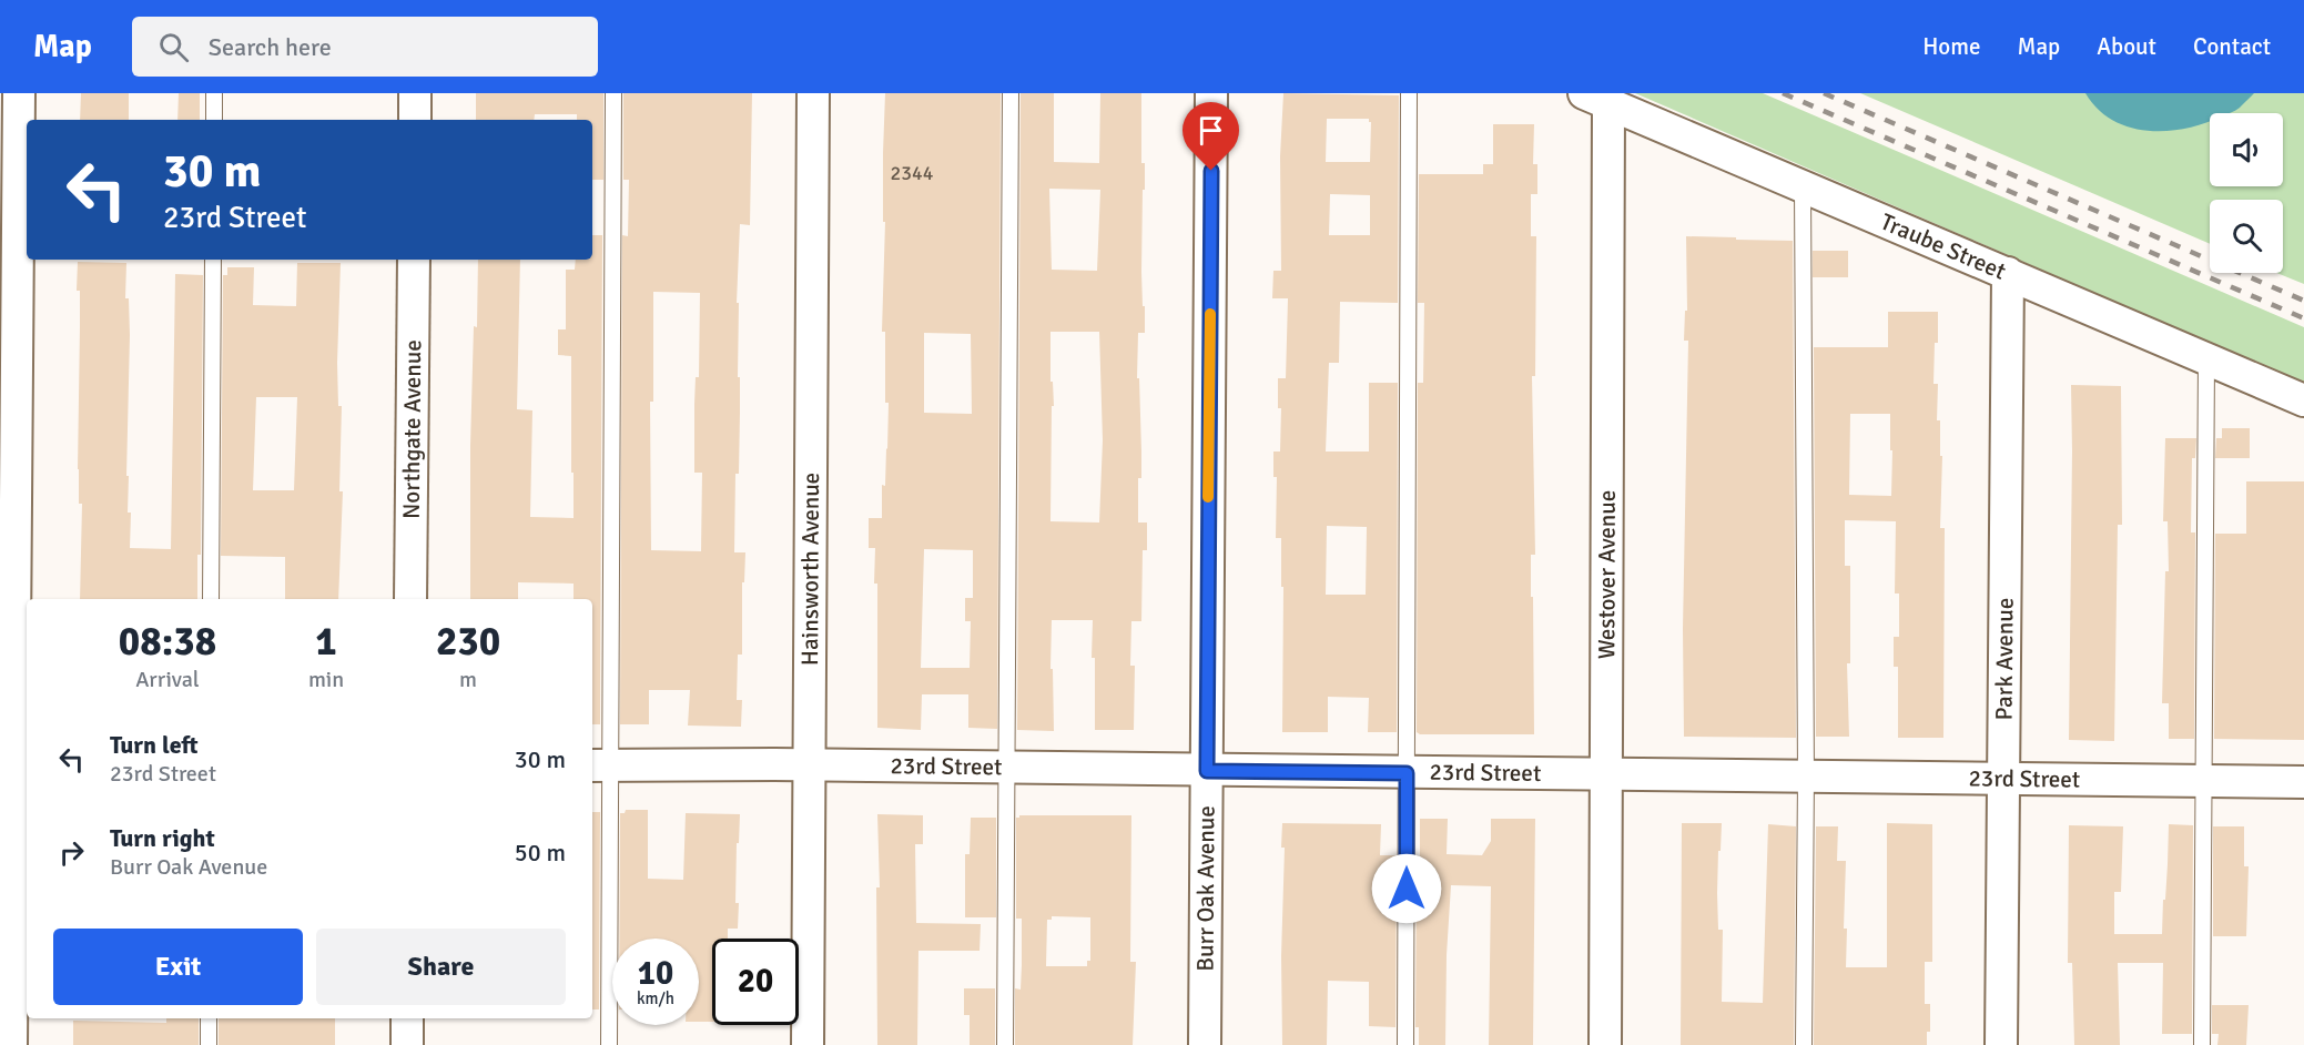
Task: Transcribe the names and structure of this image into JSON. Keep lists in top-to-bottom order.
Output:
{
  "streets": {
    "street": [
      "Traube Street",
      "Northgate Avenue",
      "Hainsworth Avenue",
      "Westover Avenue",
      "Park Avenue",
      "23rd Street",
      "Burr Oak Avenue"
    ]
  },
  "crossings": [
    ["Traube Street", "Westover Avenue"],
    ["Traube Street", "Park Avenue"],
    ["Hainsworth Avenue", "23rd Street"],
    ["Westover Avenue", "23rd Street"],
    ["Park Avenue", "23rd Street"],
    ["23rd Street", "Burr Oak Avenue"]
  ],
  "house_numbers": ["2344"],
  "page": {
    "header": "Map",
    "search": "Search here",
    "nav": [
      "Home",
      "Map",
      "About",
      "Contact"
    ],
    "turn": ["30 m", "23rd Street"],
    "eta": [
      "08:38",
      "Arrival",
      "1",
      "min",
      "230",
      "m"
    ],
    "list": [
      {
        "name": "Turn left",
        "note": "23rd Street",
        "value": "30 m"
      },
      {
        "name": "Turn right",
        "note": "Burr Oak Avenue",
        "value": "50 m"
      }
    ],
    "buttons": ["Exit", "Share"],
    "speed": "10 km/h",
    "limit": "20"
  }
}
